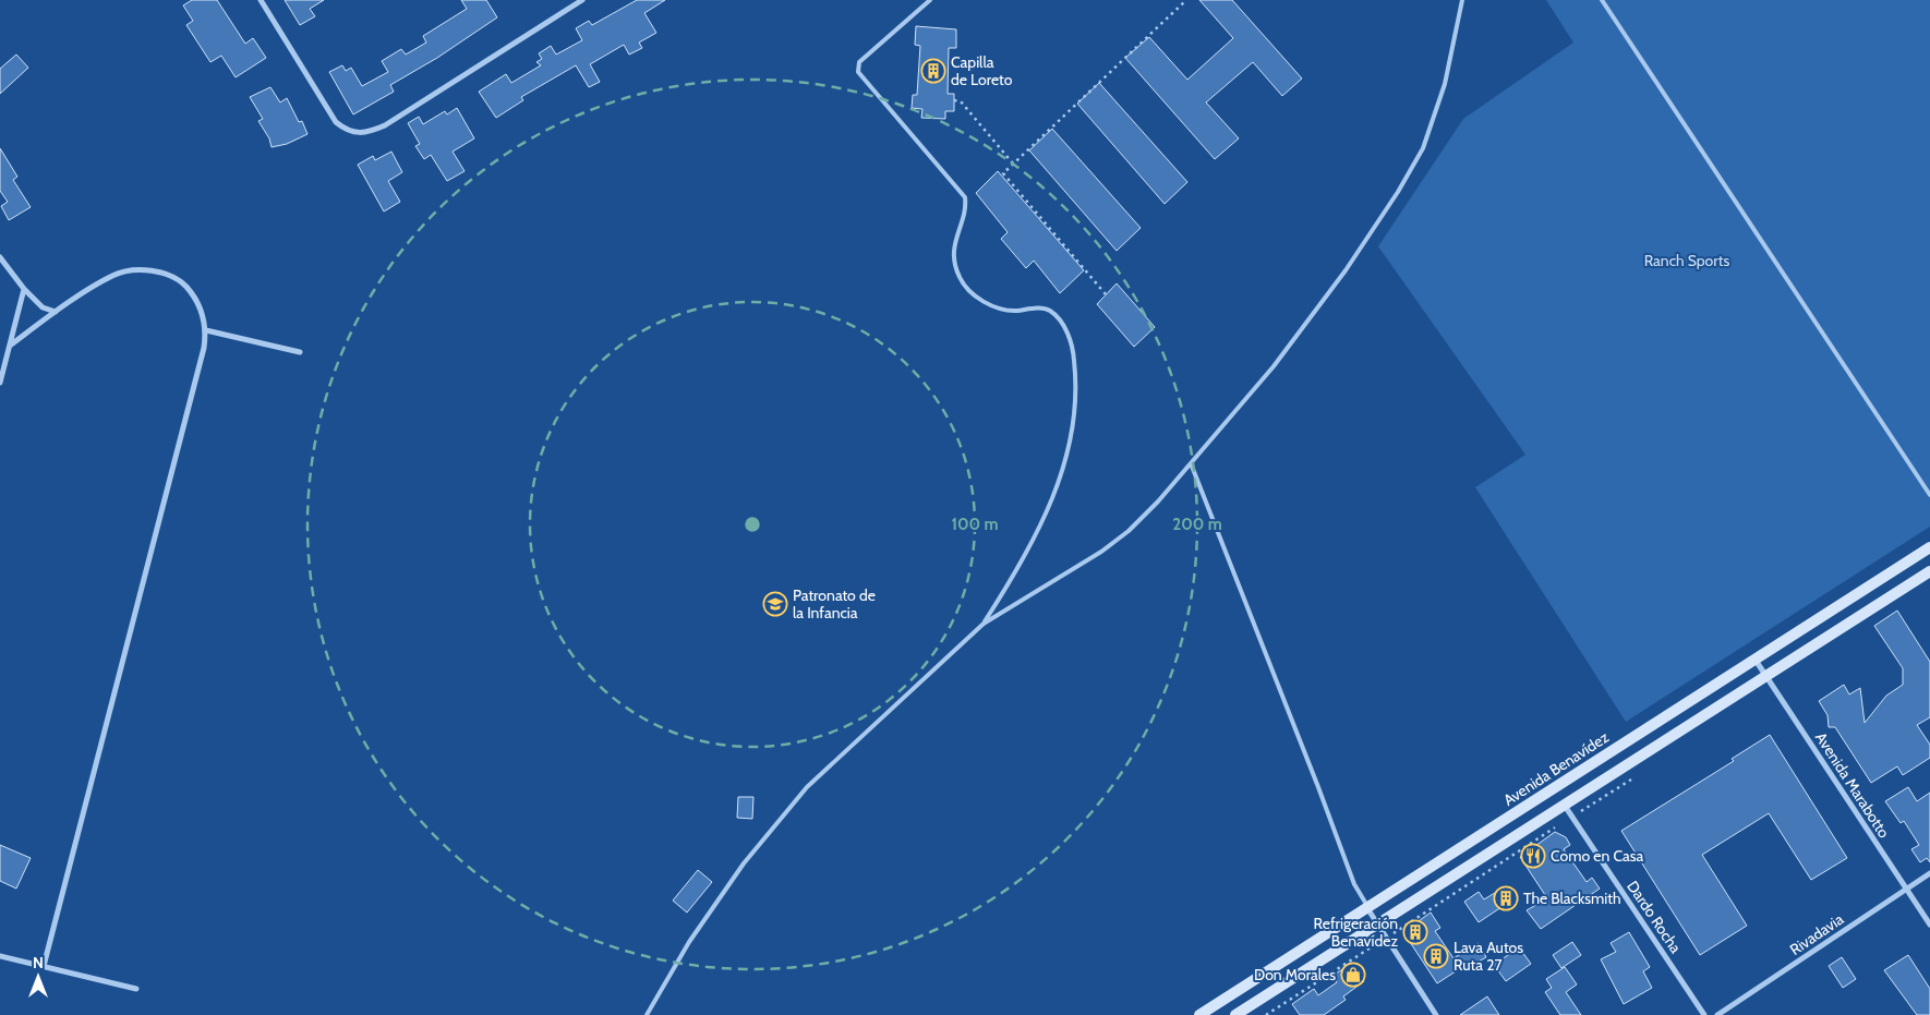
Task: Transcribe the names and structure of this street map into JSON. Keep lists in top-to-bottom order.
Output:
{
  "streets": {
    "main road": ["Avenida Benavídez"],
    "street": ["Avenida Marabotto", "Dardo Rocha", "Rivadavia"]
  },
  "crossings": [
    ["Avenida Benavídez", "Avenida Marabotto"],
    ["Avenida Marabotto", "Rivadavia"]
  ],
  "parks": ["Ranch Sports"],
  "places": {
    "building": [
      "Capilla de Loreto",
      "The Blacksmith",
      "Refrigeración Benavídez",
      "Lava Autos Ruta 27"
    ],
    "school or university": ["Patronato de la Infancia"],
    "restaurant": ["Como en Casa"],
    "shop": ["Don Morales"]
  },
  "north": "top",
  "rings": ["100 m", "200 m"]
}
